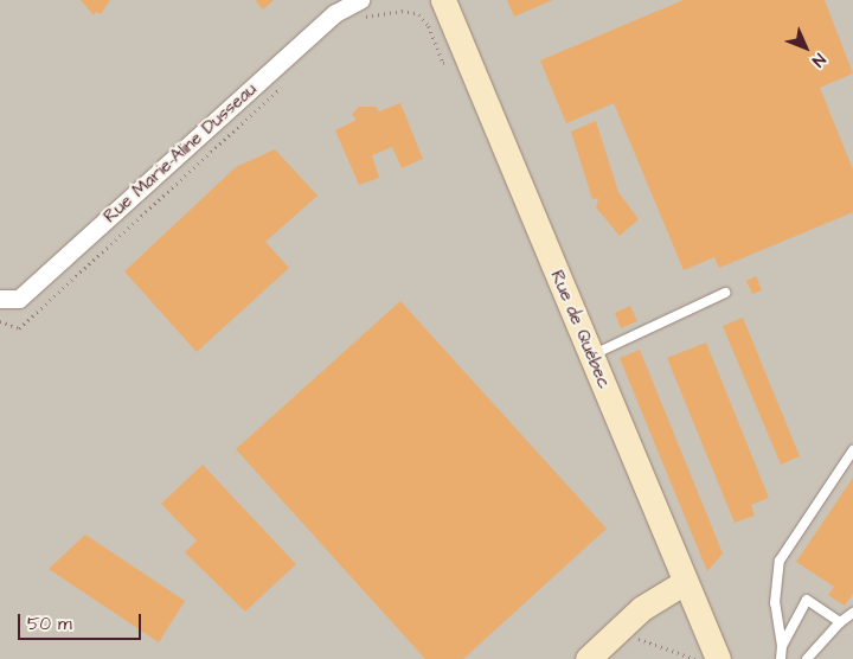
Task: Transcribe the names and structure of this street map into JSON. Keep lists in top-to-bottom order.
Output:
{
  "streets": {
    "street": ["Rue Marie-Aline Dusseau", "Rue de Québec"]
  },
  "scale_bar": "50 m",
  "north": "bottom right"
}
